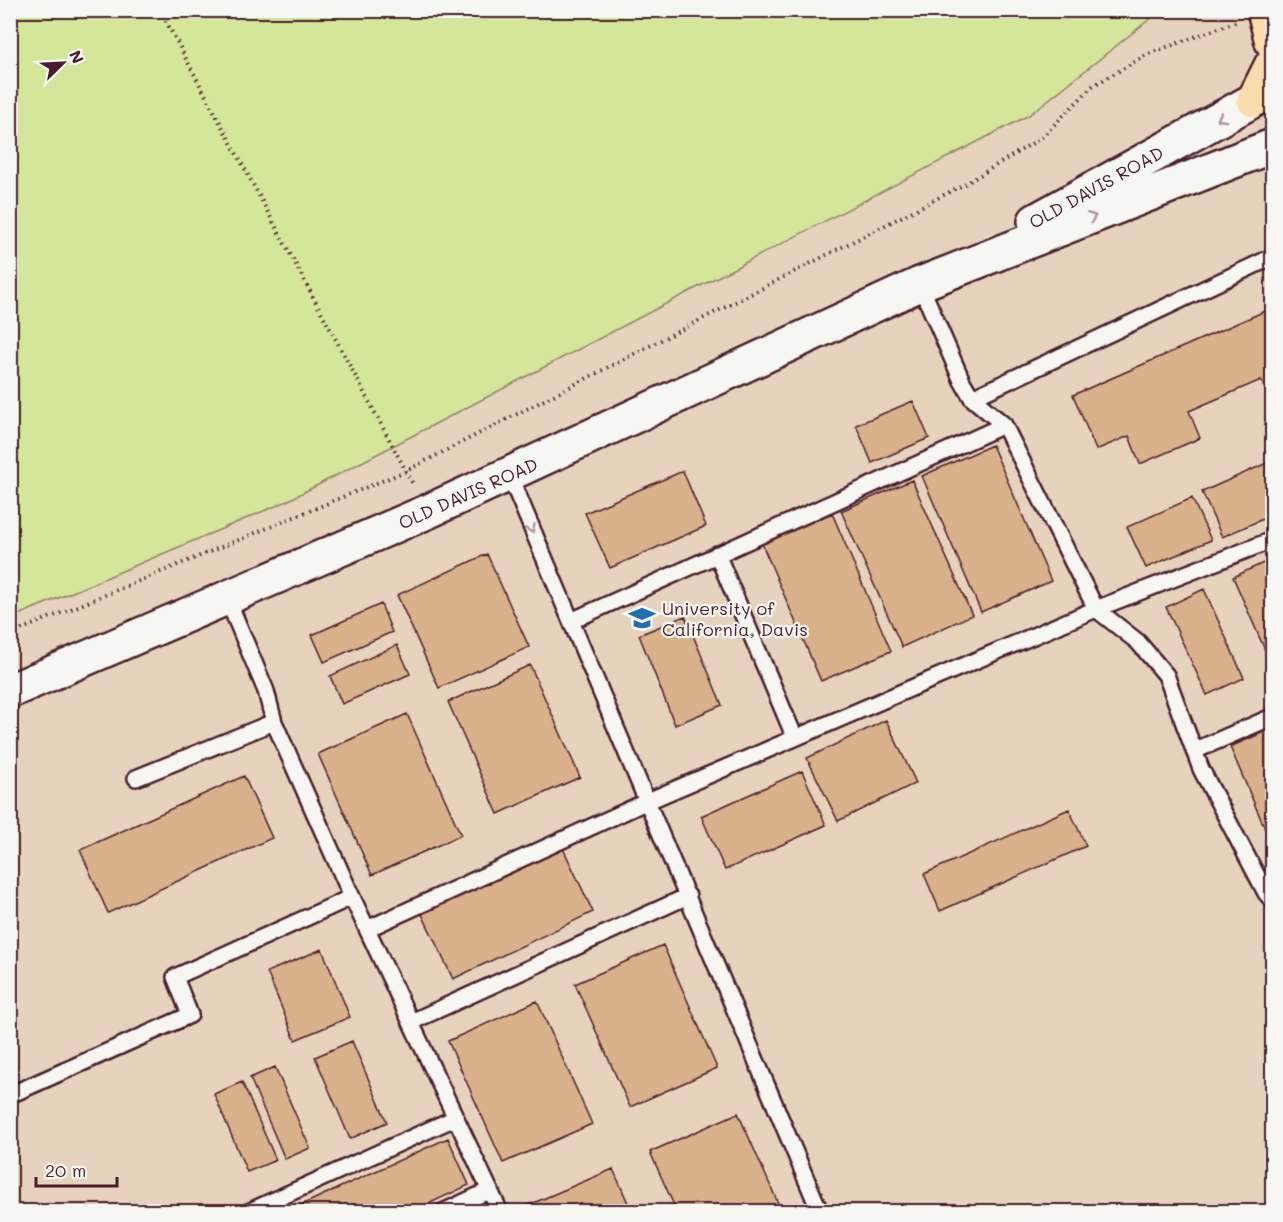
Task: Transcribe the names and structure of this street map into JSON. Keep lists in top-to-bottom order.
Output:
{
  "streets": {
    "street": ["OLD DAVIS ROAD"]
  },
  "places": {
    "school or university": ["University of California, Davis"]
  },
  "scale_bar": "20 m",
  "north": "top right"
}
